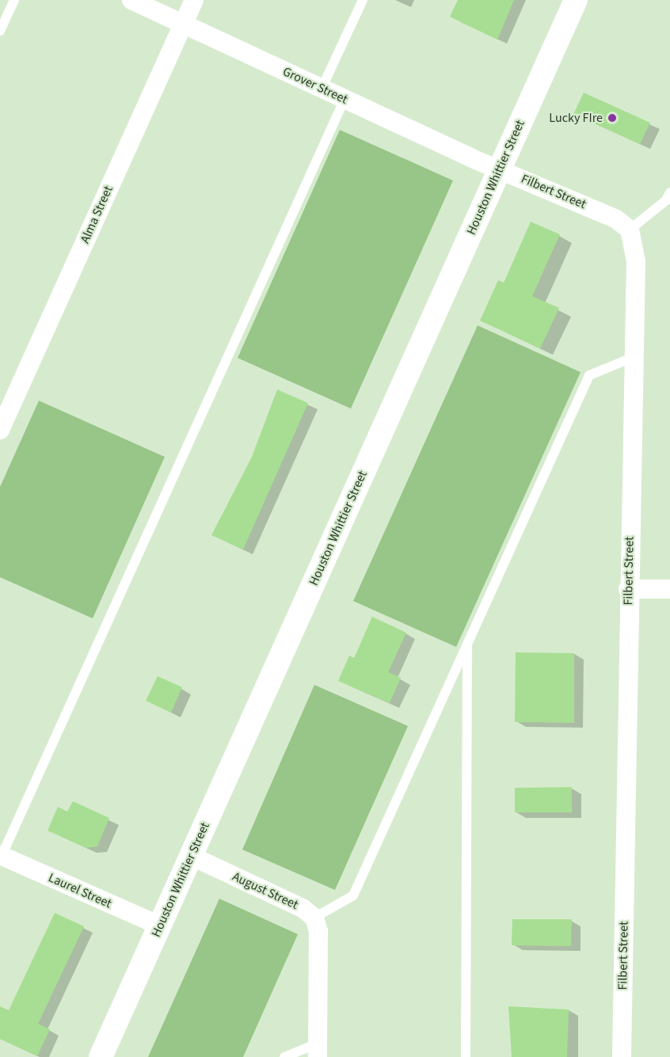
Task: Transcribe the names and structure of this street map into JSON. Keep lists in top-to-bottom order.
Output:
{
  "streets": {
    "street": [
      "Grover Street",
      "Houston Whittier Street",
      "Filbert Street",
      "Alma Street",
      "Laurel Street",
      "August Street"
    ]
  },
  "crossings": [
    ["Grover Street", "Houston Whittier Street"],
    ["Grover Street", "Filbert Street"],
    ["Grover Street", "Alma Street"],
    ["Houston Whittier Street", "Filbert Street"],
    ["Houston Whittier Street", "Laurel Street"],
    ["Houston Whittier Street", "August Street"]
  ],
  "places": ["Lucky FIre"]
}
